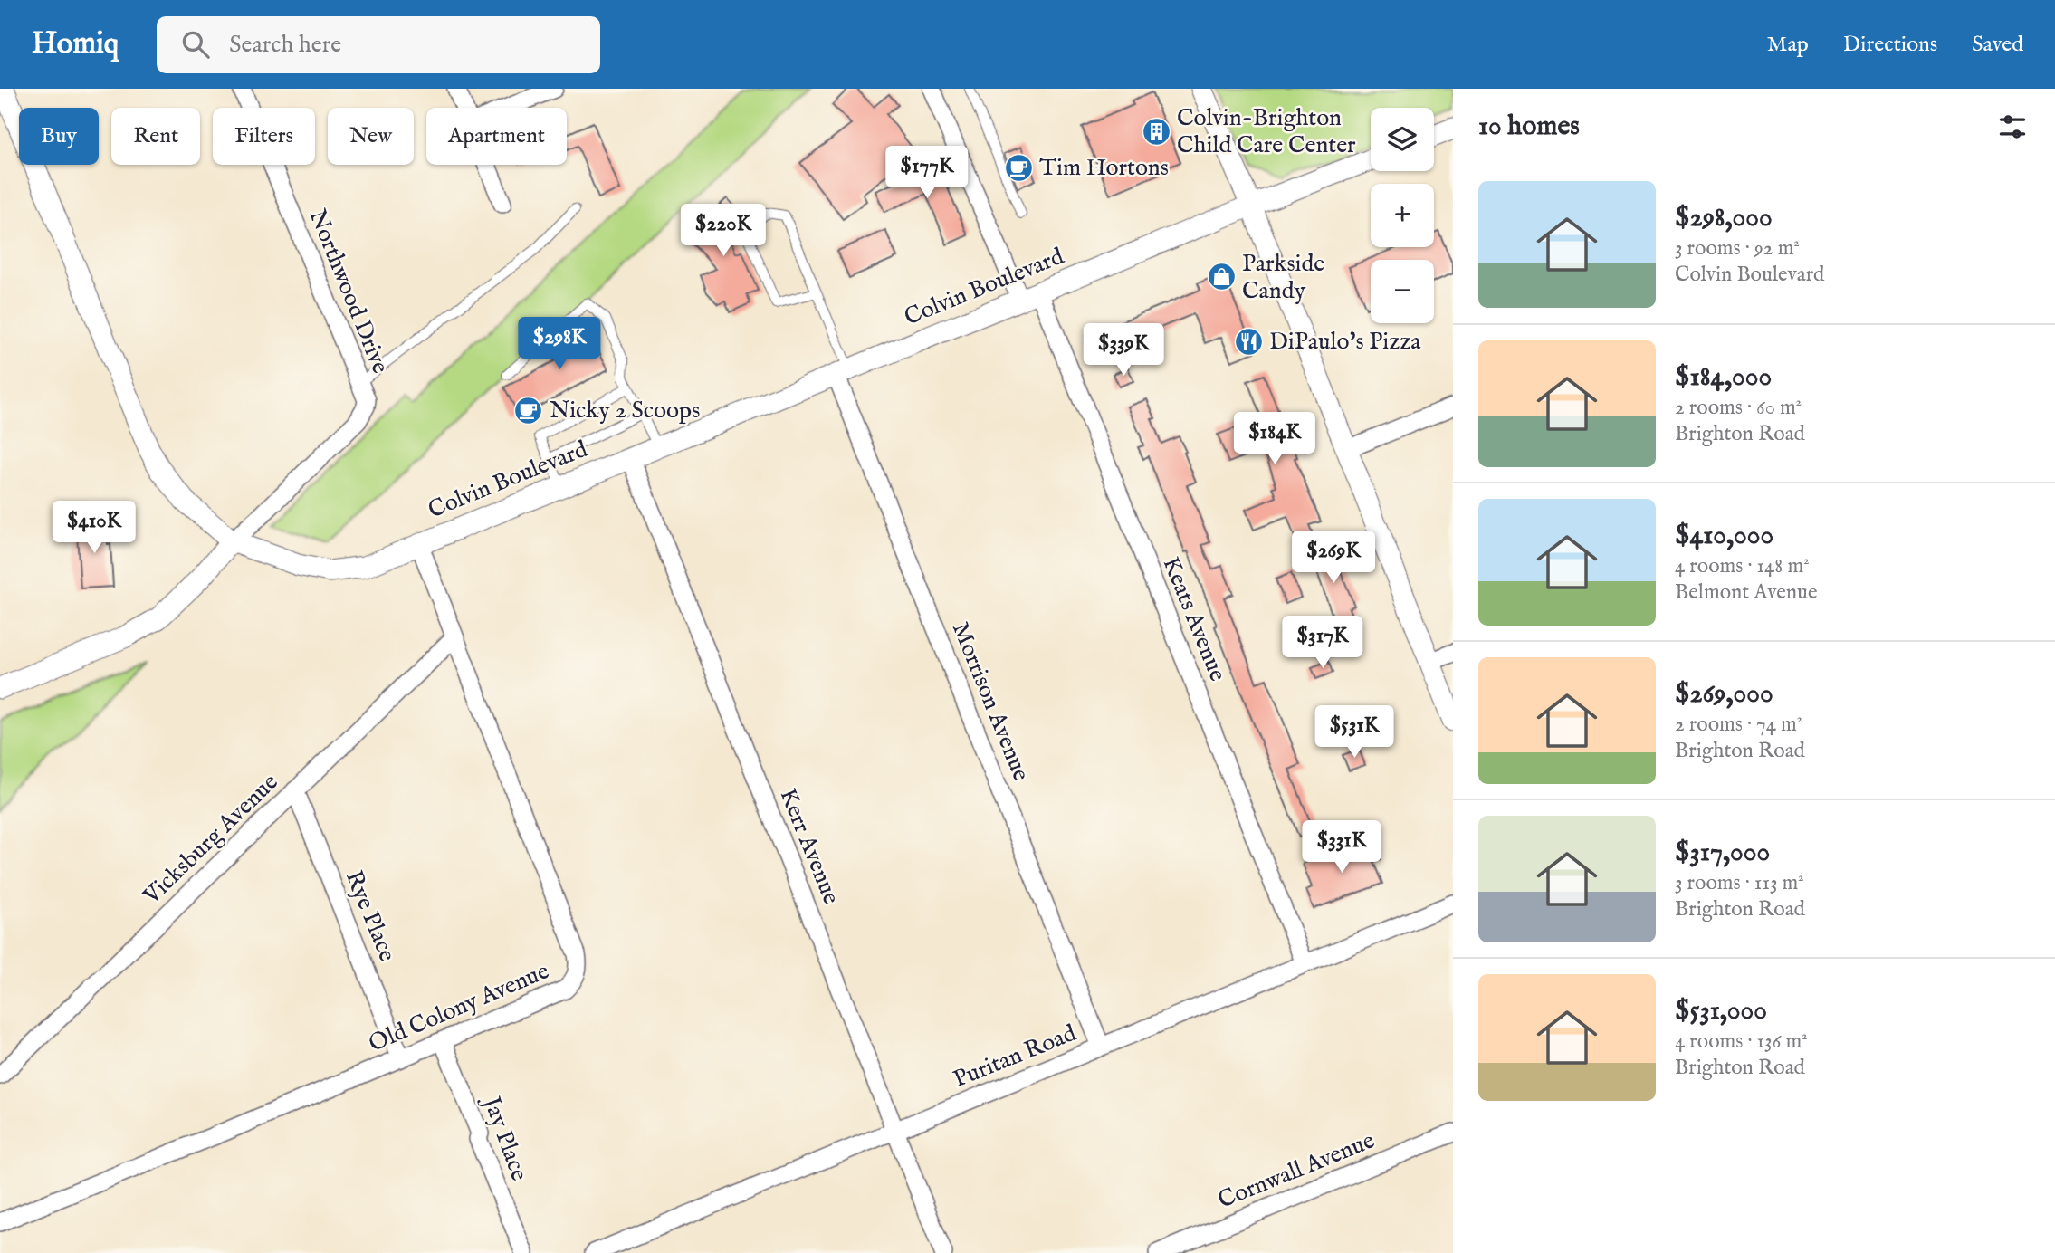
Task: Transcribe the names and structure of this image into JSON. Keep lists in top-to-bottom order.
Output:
{
  "streets": {
    "street": [
      "Colvin Boulevard",
      "Northwood Drive",
      "Keats Avenue",
      "Morrison Avenue",
      "Vicksburg Avenue",
      "Kerr Avenue",
      "Rye Place",
      "Old Colony Avenue",
      "Puritan Road",
      "Jay Place",
      "Cornwall Avenue"
    ]
  },
  "crossings": [
    ["Colvin Boulevard", "Northwood Drive"],
    ["Colvin Boulevard", "Keats Avenue"],
    ["Colvin Boulevard", "Morrison Avenue"],
    ["Colvin Boulevard", "Kerr Avenue"],
    ["Colvin Boulevard", "Old Colony Avenue"],
    ["Keats Avenue", "Puritan Road"],
    ["Morrison Avenue", "Puritan Road"],
    ["Vicksburg Avenue", "Rye Place"],
    ["Vicksburg Avenue", "Old Colony Avenue"],
    ["Kerr Avenue", "Puritan Road"],
    ["Rye Place", "Old Colony Avenue"],
    ["Old Colony Avenue", "Jay Place"]
  ],
  "places": {
    "building": ["Colvin-Brighton Child Care Center"],
    "cafe": ["Tim Hortons", "Nicky 2 Scoops"],
    "shop": ["Parkside Candy"],
    "restaurant": ["DiPaulo's Pizza"]
  },
  "page": {
    "header": "Homiq",
    "search": "Search here",
    "nav": ["Map", "Directions", "Saved"],
    "heading": "10 homes",
    "map_buttons": ["+", "−"],
    "chip": [
      "Buy",
      "Rent",
      "Filters",
      "New",
      "Apartment"
    ],
    "price": [
      "$177K",
      "$220K",
      "$298K",
      "$339K",
      "$184K",
      "$410K",
      "$269K",
      "$317K",
      "$531K",
      "$331K"
    ],
    "list": [
      {
        "name": "$298,000",
        "note": "3 rooms · 92 m² · Colvin Boulevard"
      },
      {
        "name": "$184,000",
        "note": "2 rooms · 60 m² · Brighton Road"
      },
      {
        "name": "$410,000",
        "note": "4 rooms · 148 m² · Belmont Avenue"
      },
      {
        "name": "$269,000",
        "note": "2 rooms · 74 m² · Brighton Road"
      },
      {
        "name": "$317,000",
        "note": "3 rooms · 113 m² · Brighton Road"
      },
      {
        "name": "$531,000",
        "note": "4 rooms · 136 m² · Brighton Road"
      }
    ]
  }
}
